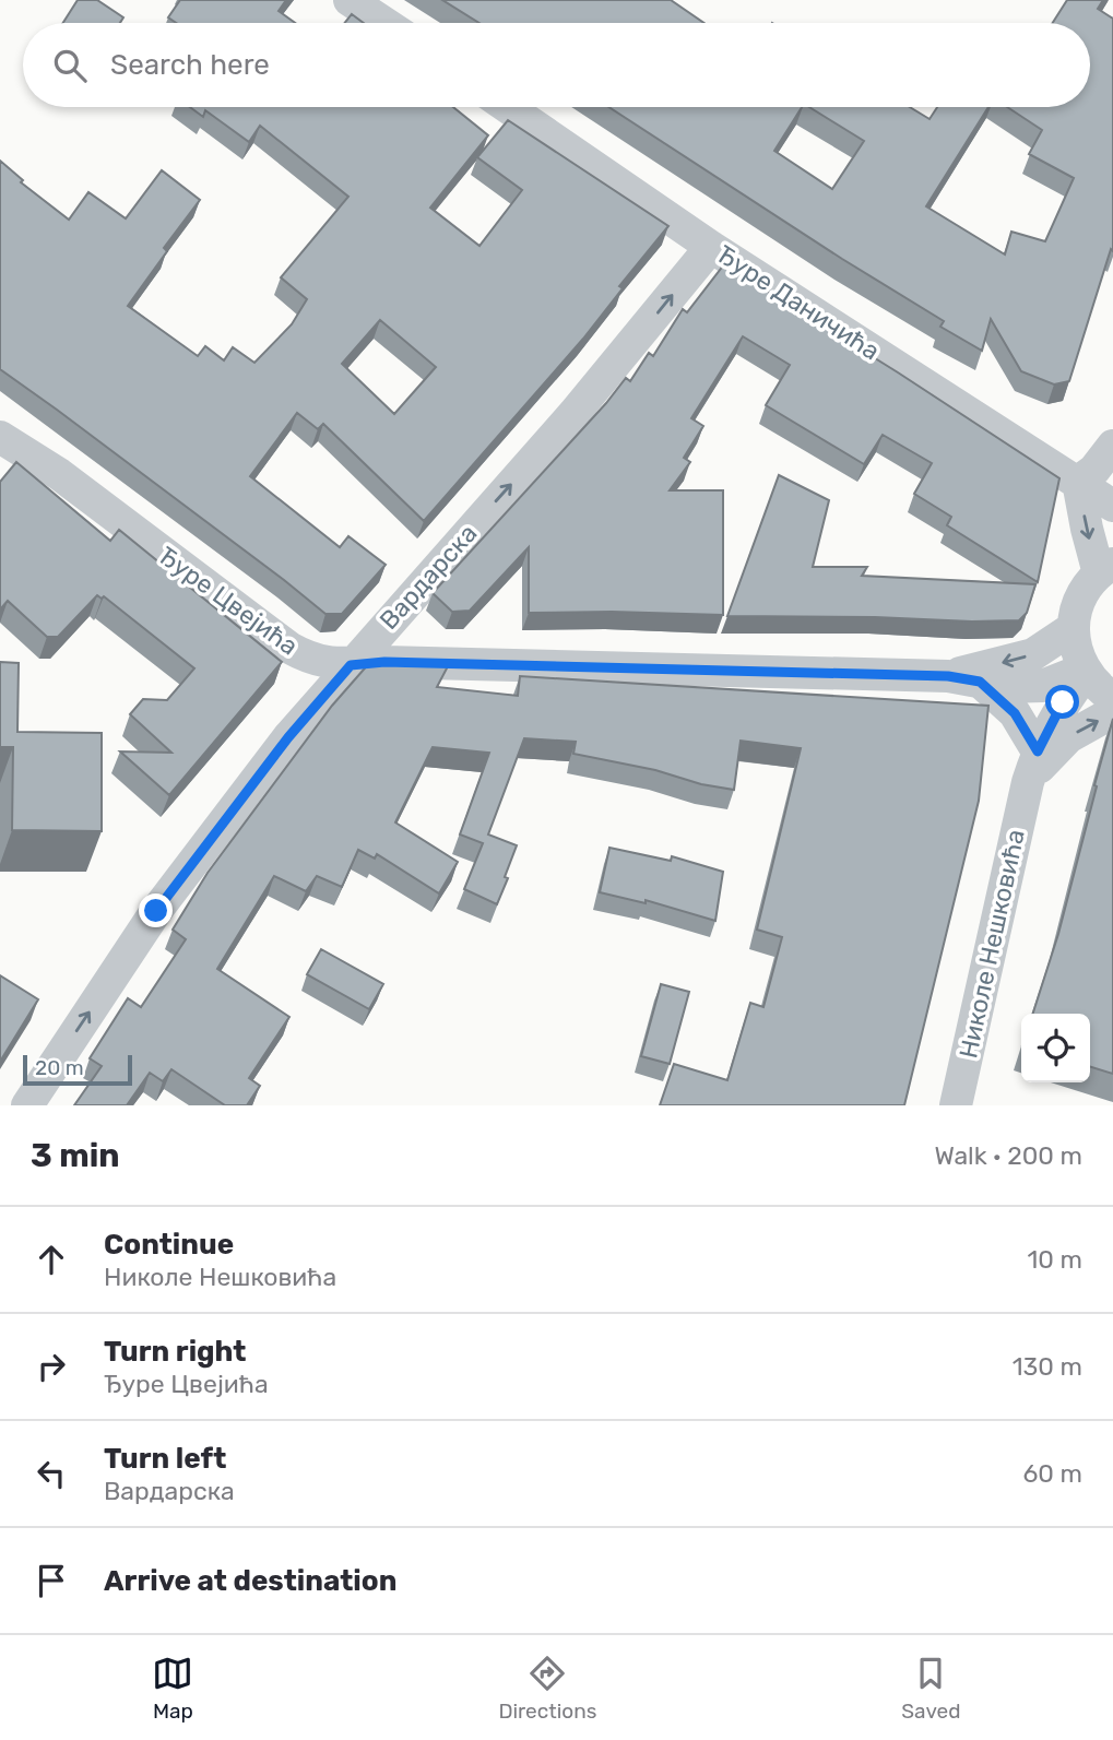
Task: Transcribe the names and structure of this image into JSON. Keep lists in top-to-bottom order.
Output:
{
  "streets": {
    "street": [
      "Ђуре Даничића",
      "Вардарска",
      "Ђуре Цвејића",
      "Николе Нешковића"
    ]
  },
  "crossings": [
    ["Ђуре Даничића", "Вардарска"],
    ["Вардарска", "Ђуре Цвејића"],
    ["Ђуре Цвејића", "Николе Нешковића"]
  ],
  "one_way": ["Вардарска"],
  "scale_bar": "20 m",
  "page": {
    "search": "Search here",
    "scale": "20 m",
    "heading": ["3 min", "Walk · 200 m"],
    "list": [
      ["Continue", "Николе Нешковића", "10 m"],
      ["Turn right", "Ђуре Цвејића", "130 m"],
      ["Turn left", "Вардарска", "60 m"],
      "Arrive at destination"
    ],
    "nav": ["Map", "Directions", "Saved"]
  }
}
